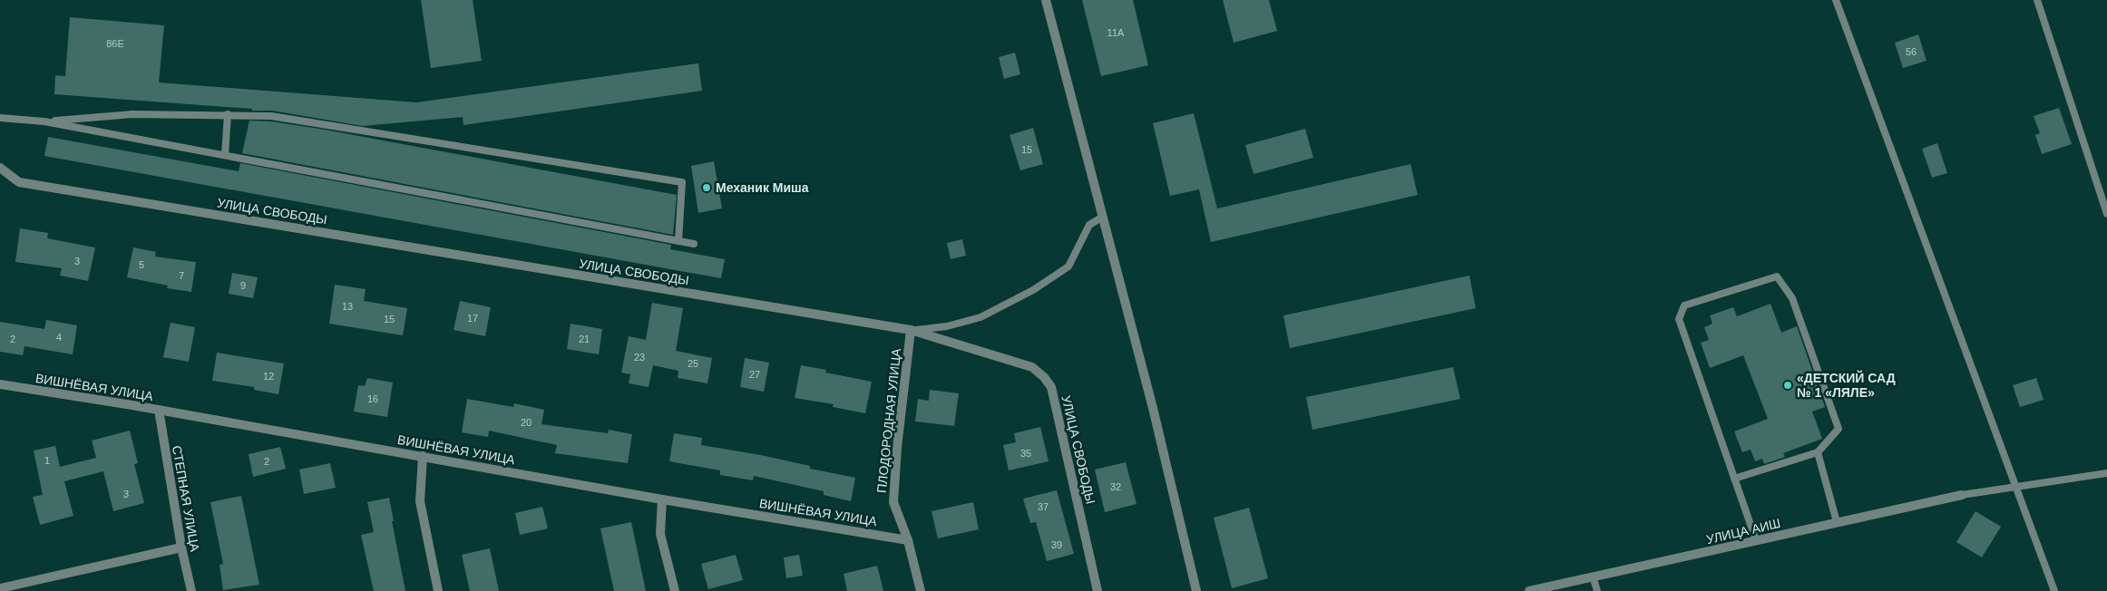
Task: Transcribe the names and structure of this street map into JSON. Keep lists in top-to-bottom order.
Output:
{
  "streets": {
    "street": [
      "УЛИЦА СВОБОДЫ",
      "ВИШНЁВАЯ УЛИЦА",
      "ПЛОДОРОДНАЯ УЛИЦА",
      "СТЕПНАЯ УЛИЦА",
      "УЛИЦА АИШ"
    ]
  },
  "crossings": [
    ["УЛИЦА СВОБОДЫ", "ПЛОДОРОДНАЯ УЛИЦА"],
    ["ВИШНЁВАЯ УЛИЦА", "ПЛОДОРОДНАЯ УЛИЦА"],
    ["ВИШНЁВАЯ УЛИЦА", "СТЕПНАЯ УЛИЦА"]
  ],
  "places": ["Механик Миша", "«ДЕТСКИЙ САД № 1 «ЛЯЛЕ»"],
  "house_numbers": [
    "11А",
    "86Е",
    "56",
    "15",
    "3",
    "5",
    "7",
    "9",
    "13",
    "17",
    "15",
    "4",
    "2",
    "21",
    "23",
    "25",
    "27",
    "12",
    "16",
    "20",
    "35",
    "1",
    "2",
    "32",
    "3",
    "37",
    "39"
  ]
}
